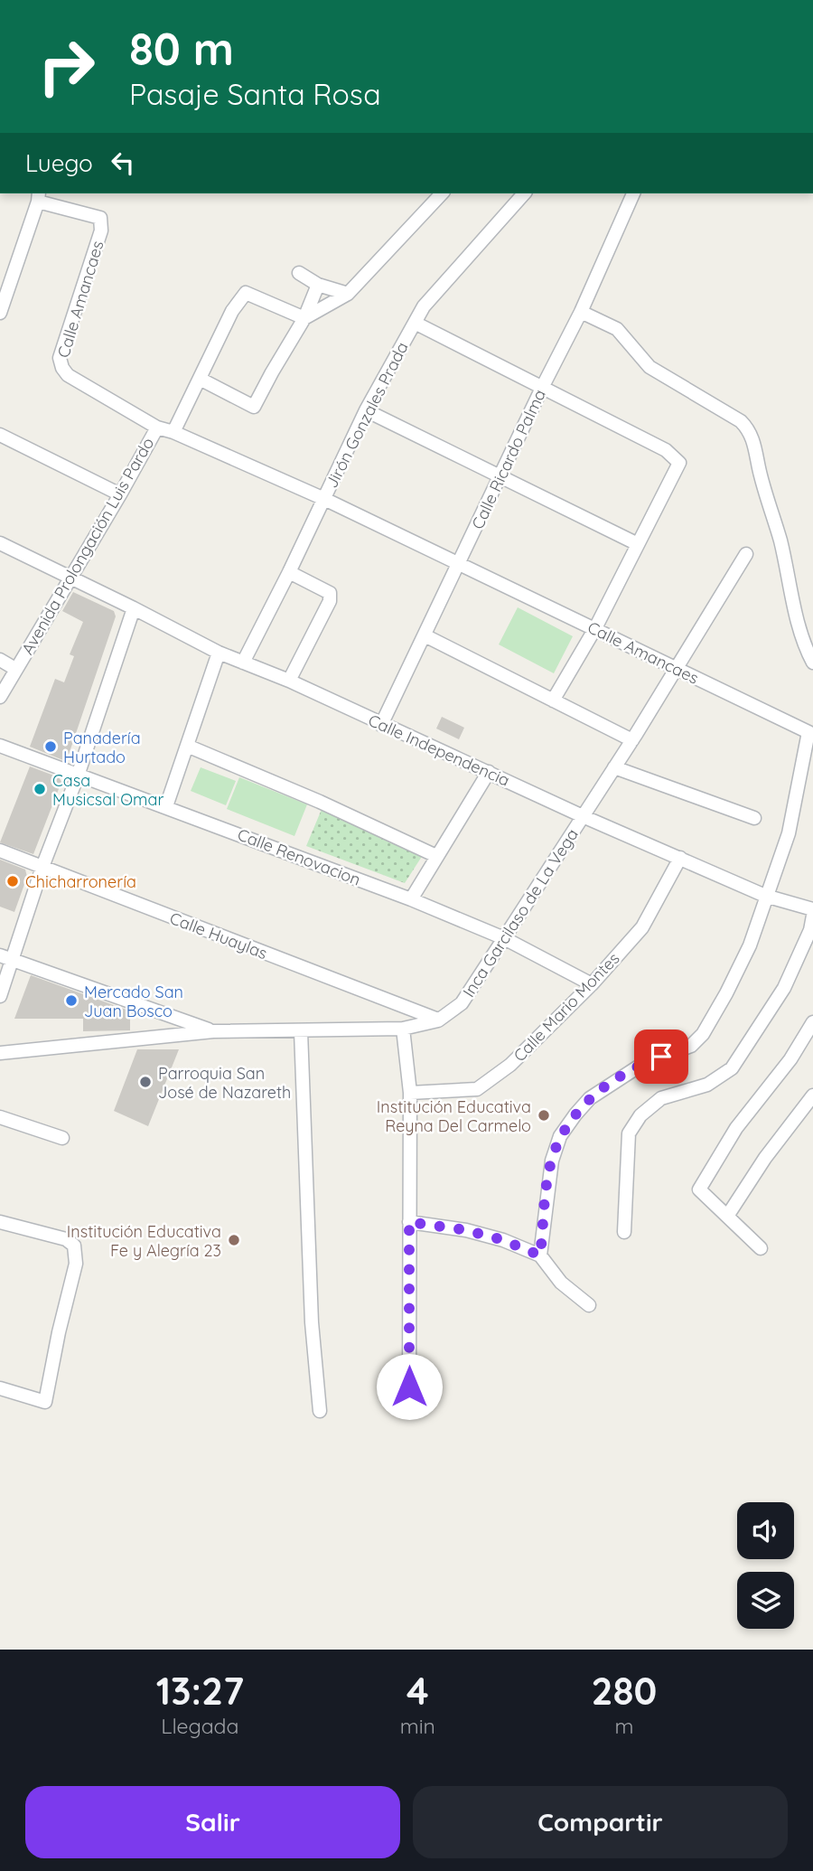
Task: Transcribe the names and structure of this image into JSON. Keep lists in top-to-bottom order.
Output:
{
  "streets": {
    "street": [
      "Calle Amancaes",
      "Jirón Gonzales Prada",
      "Calle Ricardo Palma",
      "Avenida Prolongación Luis Pardo",
      "Calle Independencia",
      "Calle Renovacion",
      "Inca Garcilaso de La Vega",
      "Calle Huaylas",
      "Calle Mario Montes"
    ]
  },
  "crossings": [
    ["Calle Amancaes", "Jirón Gonzales Prada"],
    ["Calle Amancaes", "Calle Ricardo Palma"],
    ["Calle Amancaes", "Avenida Prolongación Luis Pardo"],
    ["Calle Amancaes", "Calle Independencia"],
    ["Calle Amancaes", "Inca Garcilaso de La Vega"],
    ["Jirón Gonzales Prada", "Calle Independencia"],
    ["Calle Ricardo Palma", "Calle Independencia"],
    ["Avenida Prolongación Luis Pardo", "Calle Independencia"],
    ["Calle Independencia", "Inca Garcilaso de La Vega"],
    ["Calle Independencia", "Calle Mario Montes"],
    ["Calle Renovacion", "Inca Garcilaso de La Vega"],
    ["Calle Renovacion", "Calle Mario Montes"],
    ["Inca Garcilaso de La Vega", "Calle Huaylas"]
  ],
  "places": [
    "Panadería Hurtado",
    "Casa Musicsal Omar",
    "Chicharronería",
    "Mercado San Juan Bosco",
    "Parroquia San José de Nazareth",
    "Institución Educativa Reyna Del Carmelo",
    "Institución Educativa Fe y Alegría 23"
  ],
  "page": {
    "turn": ["80 m", "Pasaje Santa Rosa"],
    "then": "Luego",
    "eta": [
      "13:27",
      "Llegada",
      "4",
      "min",
      "280",
      "m"
    ],
    "buttons": ["Salir", "Compartir"]
  }
}
